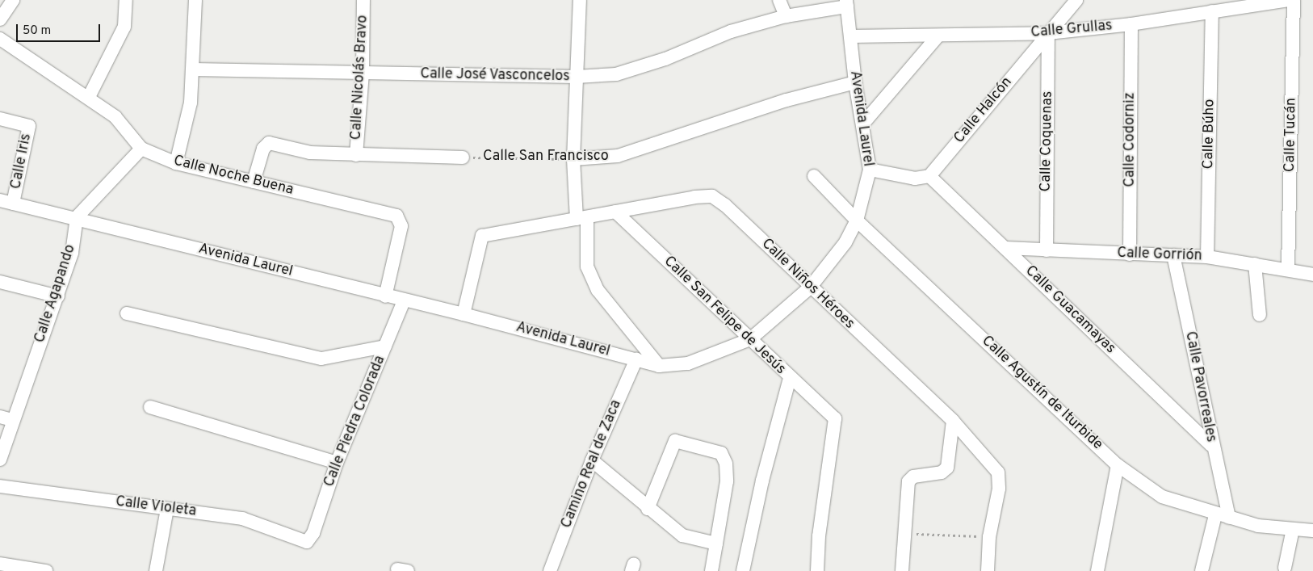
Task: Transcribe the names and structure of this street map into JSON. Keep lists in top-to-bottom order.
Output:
{
  "streets": {
    "street": [
      "Calle Grullas",
      "Calle José Vasconcelos",
      "Calle Nicolás Bravo",
      "Calle Halcón",
      "Avenida Laurel",
      "Calle Búho",
      "Calle Tucán",
      "Calle Codorniz",
      "Calle Coquenas",
      "Calle San Francisco",
      "Calle Iris",
      "Calle Noche Buena",
      "Calle Gorrión",
      "Calle Niños Héroes",
      "Calle Agapando",
      "Calle Guacamayas",
      "Calle San Felipe de Jesús",
      "Calle Pavorreales",
      "Calle Agustín de Iturbide",
      "Calle Piedra Colorada",
      "Camino Real de Zaca",
      "Calle Violeta"
    ]
  },
  "crossings": [
    ["Calle Grullas", "Calle Halcón"],
    ["Calle Grullas", "Avenida Laurel"],
    ["Calle Grullas", "Calle Búho"],
    ["Calle Grullas", "Calle Tucán"],
    ["Calle Grullas", "Calle Codorniz"],
    ["Calle Grullas", "Calle Coquenas"],
    ["Calle José Vasconcelos", "Calle Nicolás Bravo"],
    ["Calle José Vasconcelos", "Avenida Laurel"],
    ["Calle Nicolás Bravo", "Calle San Francisco"],
    ["Calle Halcón", "Calle Coquenas"],
    ["Calle Halcón", "Calle Guacamayas"],
    ["Avenida Laurel", "Calle San Francisco"],
    ["Avenida Laurel", "Calle Iris"],
    ["Avenida Laurel", "Calle Noche Buena"],
    ["Avenida Laurel", "Calle Niños Héroes"],
    ["Avenida Laurel", "Calle Agapando"],
    ["Avenida Laurel", "Calle San Felipe de Jesús"],
    ["Avenida Laurel", "Calle Agustín de Iturbide"],
    ["Avenida Laurel", "Calle Piedra Colorada"],
    ["Avenida Laurel", "Camino Real de Zaca"],
    ["Calle Búho", "Calle Gorrión"],
    ["Calle Tucán", "Calle Gorrión"],
    ["Calle Codorniz", "Calle Gorrión"],
    ["Calle Coquenas", "Calle Gorrión"],
    ["Calle San Francisco", "Calle Noche Buena"],
    ["Calle Gorrión", "Calle Guacamayas"],
    ["Calle Gorrión", "Calle Pavorreales"],
    ["Calle Niños Héroes", "Calle San Felipe de Jesús"],
    ["Calle Guacamayas", "Calle Pavorreales"],
    ["Calle Pavorreales", "Calle Agustín de Iturbide"],
    ["Calle Piedra Colorada", "Calle Violeta"]
  ],
  "scale_bar": "50 m"
}
